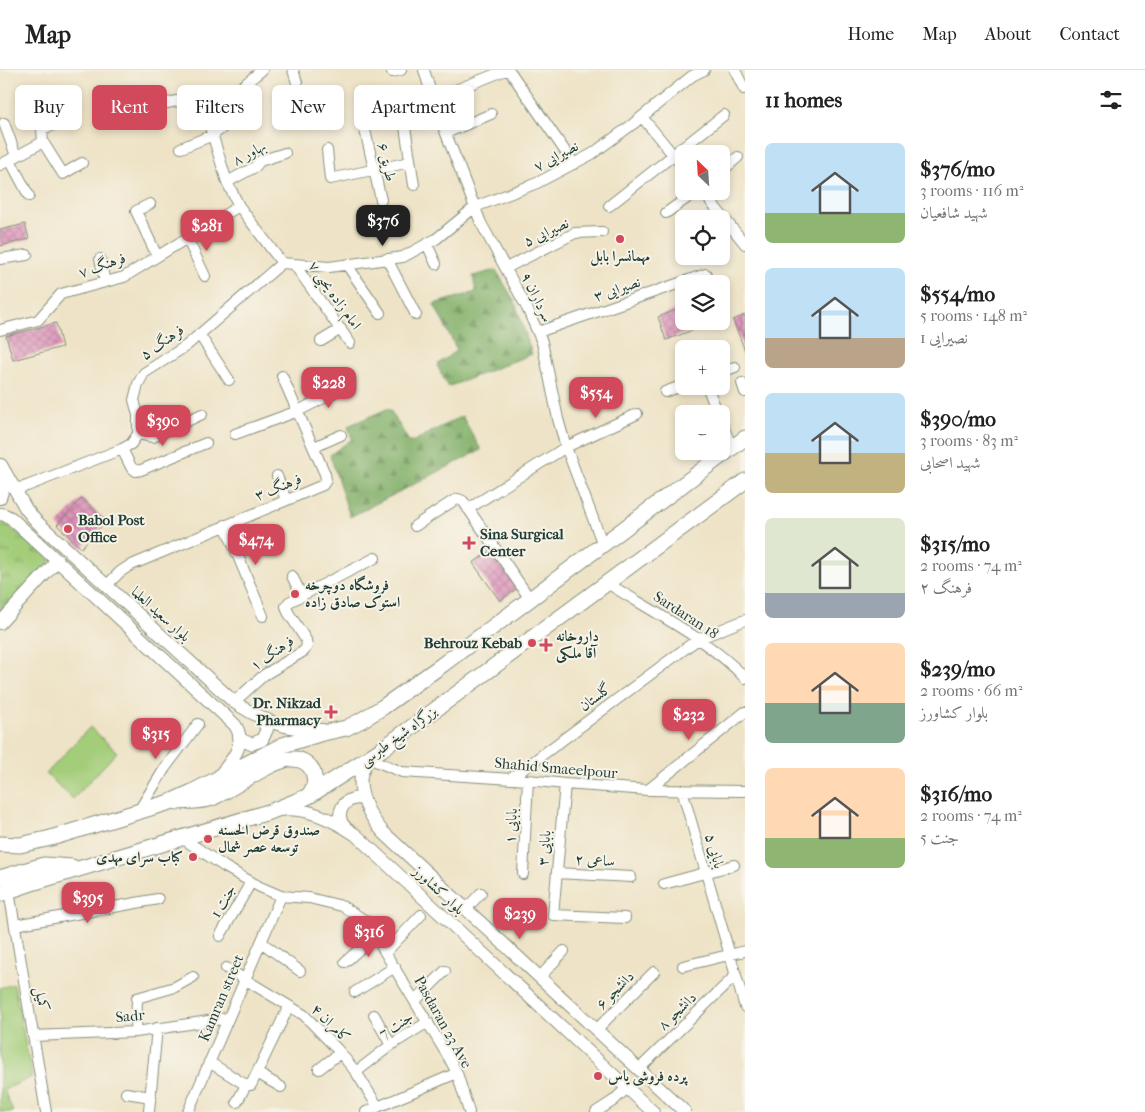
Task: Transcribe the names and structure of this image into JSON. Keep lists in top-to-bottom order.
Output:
{
  "streets": {
    "highway": ["بزرگراه شیخ طبرسی"],
    "main road": ["بلوار سعید العلما", "بلوار کشاورز"],
    "street": [
      "بهاور ۸",
      "نصیرایی ۷",
      "طریق ۶",
      "نصیرایی ۵",
      "فرهنگ ۷",
      "نصیرایی ۳",
      "امام زاده یحیی ۷",
      "سرداران ۹",
      "فرهنگ ۵",
      "فرهنگ ۳",
      "Sardaran 18",
      "فرهنگ ۱",
      "گلستان",
      "Shahid Smaeelpour",
      "بابایی ۱",
      "بابایی ۳",
      "بابایی ۵",
      "ساعی ۲",
      "جنت 1",
      "دانشجو ۶",
      "Kamran street",
      "کمیل",
      "دانشجو ۸",
      "Sadr",
      "Pasdaran 23 Ave",
      "کامران ۴",
      "جنت 7"
    ]
  },
  "crossings": [
    ["نصیرایی ۷", "امام زاده یحیی ۷"],
    ["نصیرایی ۷", "سرداران ۹"],
    ["نصیرایی ۷", "فرهنگ ۵"],
    ["نصیرایی ۵", "سرداران ۹"],
    ["نصیرایی ۳", "سرداران ۹"],
    ["فرهنگ ۳", "بلوار سعید العلما"],
    ["بلوار سعید العلما", "فرهنگ ۱"],
    ["Sardaran 18", "گلستان"],
    ["Sardaran 18", "بزرگراه شیخ طبرسی"],
    ["گلستان", "Shahid Smaeelpour"],
    ["بزرگراه شیخ طبرسی", "Shahid Smaeelpour"],
    ["بزرگراه شیخ طبرسی", "بلوار کشاورز"],
    ["بزرگراه شیخ طبرسی", "کمیل"],
    ["بزرگراه شیخ طبرسی", "Pasdaran 23 Ave"],
    ["Shahid Smaeelpour", "بابایی ۱"],
    ["Shahid Smaeelpour", "بابایی ۳"],
    ["Shahid Smaeelpour", "بابایی ۵"],
    ["Shahid Smaeelpour", "بلوار کشاورز"],
    ["بابایی ۳", "ساعی ۲"],
    ["بابایی ۵", "دانشجو ۸"],
    ["بلوار کشاورز", "دانشجو ۶"],
    ["بلوار کشاورز", "دانشجو ۸"],
    ["جنت 1", "Pasdaran 23 Ave"],
    ["Kamran street", "Sadr"],
    ["Kamran street", "Pasdaran 23 Ave"],
    ["Kamran street", "کامران ۴"],
    ["کمیل", "Sadr"],
    ["Pasdaran 23 Ave", "جنت 7"],
    ["کامران ۴", "جنت 7"]
  ],
  "places": {
    "other": [
      "مهمانسرا بابل",
      "Babol Post Office",
      "فروشگاه دوچرخه استوک صادق زاده",
      "Behrouz Kebab",
      "صندوق قرض الحسنه توسعه عصر شمال",
      "کباب سرای مهدی",
      "پرده فروشی یاس"
    ],
    "health": ["Sina Surgical Center", "داروخانه آقا ملکی", "Dr. Nikzad Pharmacy"]
  },
  "north": "top left",
  "page": {
    "header": "Map",
    "nav": [
      "Home",
      "Map",
      "About",
      "Contact"
    ],
    "heading": "11 homes",
    "chip": [
      "Buy",
      "Rent",
      "Filters",
      "New",
      "Apartment"
    ],
    "list": [
      {
        "name": "$376/mo",
        "note": "3 rooms · 116 m² · شهید شافعیان"
      },
      {
        "name": "$554/mo",
        "note": "5 rooms · 148 m² · نصیرایی 1"
      },
      {
        "name": "$390/mo",
        "note": "3 rooms · 83 m² · شهید اصحابی"
      },
      {
        "name": "$315/mo",
        "note": "2 rooms · 74 m² · فرهنگ ۲"
      },
      {
        "name": "$239/mo",
        "note": "2 rooms · 66 m² · بلوار کشاورز"
      },
      {
        "name": "$316/mo",
        "note": "2 rooms · 74 m² · جنت 5"
      }
    ],
    "map_buttons": ["+", "−"],
    "price": [
      "$376",
      "$281",
      "$228",
      "$554",
      "$390",
      "$474",
      "$232",
      "$315",
      "$395",
      "$239",
      "$316"
    ]
  }
}
